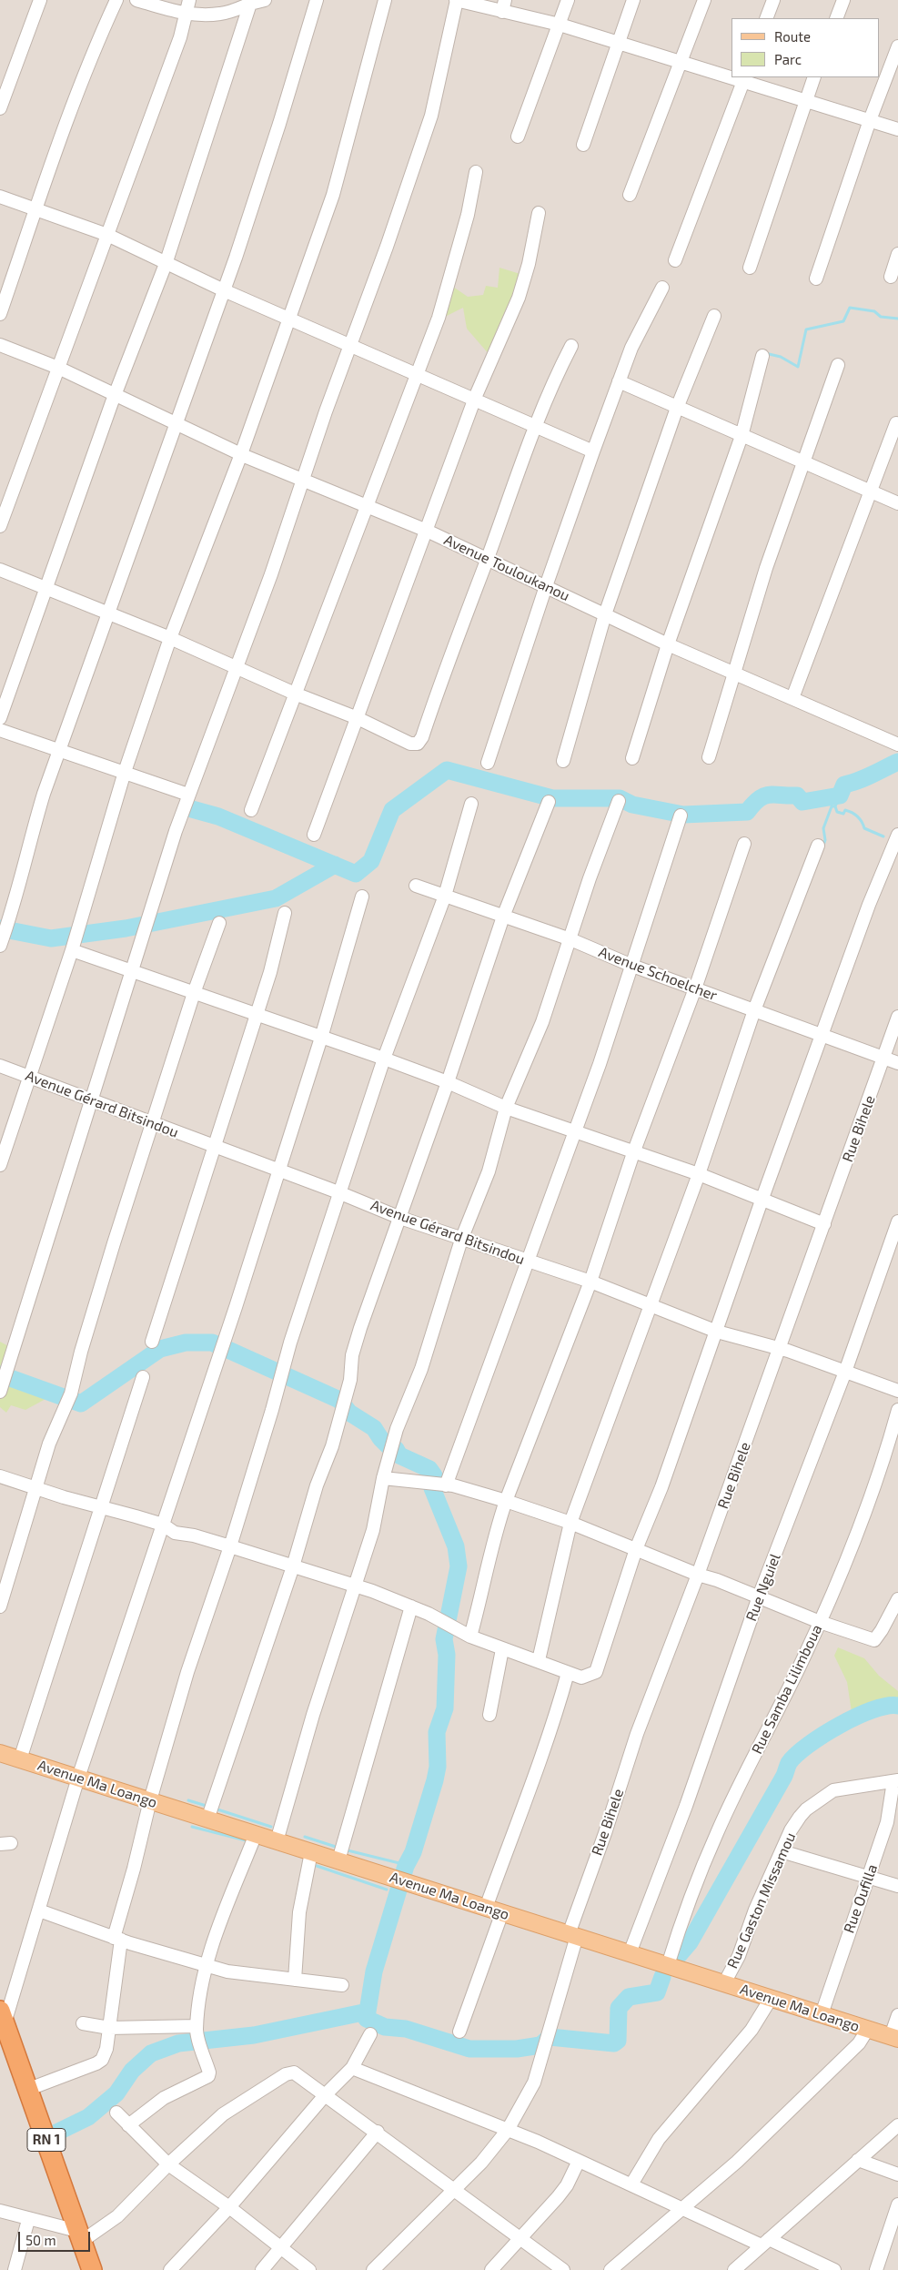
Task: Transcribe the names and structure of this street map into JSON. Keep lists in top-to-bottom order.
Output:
{
  "streets": {
    "highway": ["RN 1"],
    "main road": ["Avenue Ma Loango"],
    "street": [
      "Avenue Touloukanou",
      "Avenue Schoelcher",
      "Avenue Gérard Bitsindou",
      "Rue Bihele",
      "Rue Nguiel",
      "Rue Samba Lilimboua",
      "Rue Oufilla",
      "Rue Gaston Missamou"
    ]
  },
  "crossings": [
    ["Avenue Schoelcher", "Rue Bihele"],
    ["Avenue Gérard Bitsindou", "Rue Bihele"],
    ["Avenue Gérard Bitsindou", "Rue Nguiel"],
    ["Rue Bihele", "Avenue Ma Loango"],
    ["Rue Nguiel", "Avenue Ma Loango"],
    ["Rue Samba Lilimboua", "Avenue Ma Loango"],
    ["Avenue Ma Loango", "Rue Oufilla"],
    ["Avenue Ma Loango", "Rue Gaston Missamou"],
    ["Rue Oufilla", "Rue Gaston Missamou"]
  ],
  "legend": ["Route", "Parc"],
  "scale_bar": "50 m"
}
